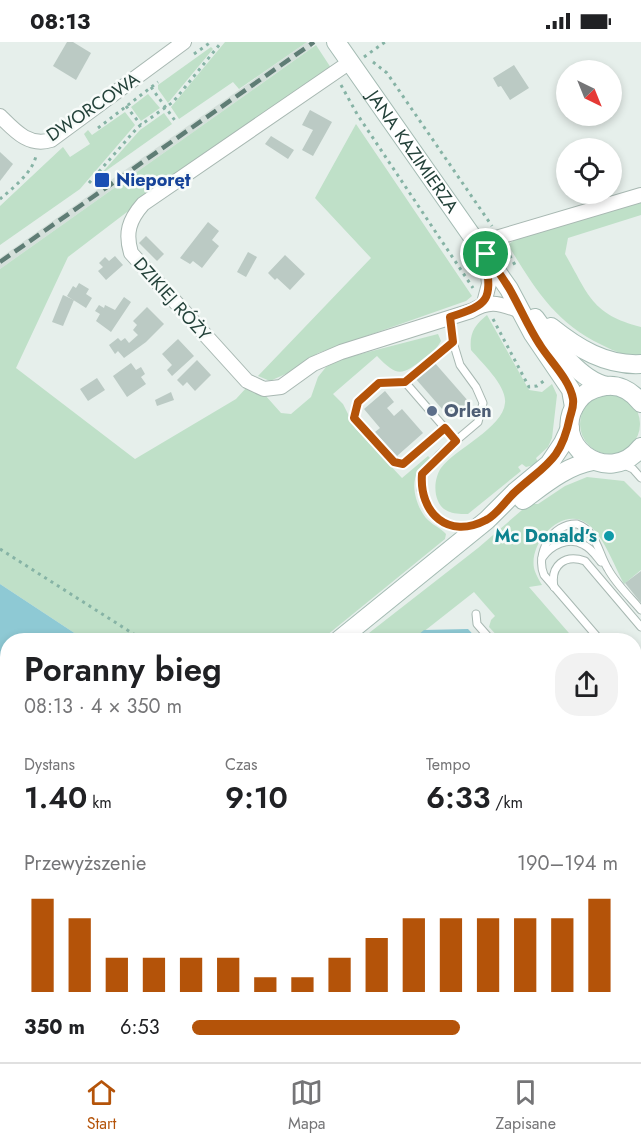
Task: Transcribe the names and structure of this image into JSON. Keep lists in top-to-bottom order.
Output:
{
  "streets": {
    "main road": ["JANA KAZIMIERZA"],
    "street": ["DWORCOWA", "DZIKIEJ RÓŻY"]
  },
  "crossings": [
    ["JANA KAZIMIERZA", "DZIKIEJ RÓŻY"]
  ],
  "places": {
    "transit": ["Nieporęt"],
    "other": ["Orlen", "Mc Donald’s"]
  },
  "north": "bottom right",
  "page": {
    "status": "08:13",
    "heading": ["Poranny bieg", "08:13 · 4 × 350 m"],
    "stats": [
      ["Dystans", "1.40 km"],
      ["Czas", "9:10"],
      ["Tempo", "6:33 /km"]
    ],
    "chart": ["Przewyższenie", "190–194 m"],
    "list": [
      {
        "name": "350 m",
        "note": "6:53"
      }
    ],
    "tabs": ["Start", "Mapa", "Zapisane"]
  }
}
